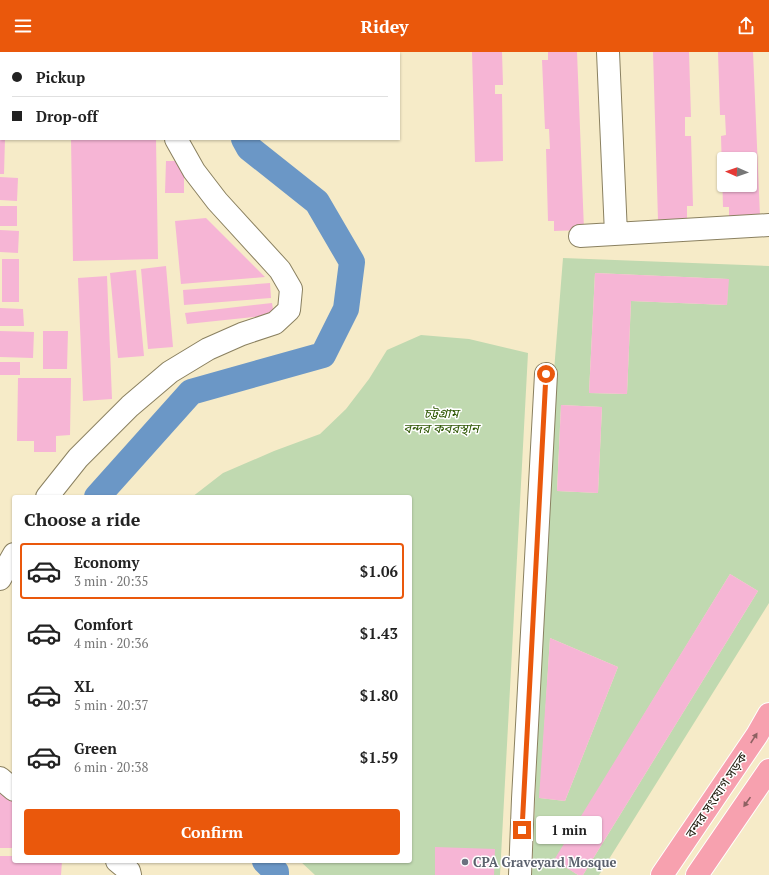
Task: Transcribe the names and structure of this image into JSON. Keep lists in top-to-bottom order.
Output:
{
  "streets": {
    "highway": ["বন্দর সংযোগ সড়ক"]
  },
  "parks": ["চট্টগ্রাম বন্দর কবরস্থান"],
  "places": ["CPA Graveyard Mosque"],
  "north": "left",
  "page": {
    "header": "Ridey",
    "banner": ["Pickup", "Drop-off"],
    "heading": "Choose a ride",
    "list": [
      {
        "name": "Economy",
        "note": "3 min · 20:35",
        "value": "$1.06"
      },
      {
        "name": "Comfort",
        "note": "4 min · 20:36",
        "value": "$1.43"
      },
      {
        "name": "XL",
        "note": "5 min · 20:37",
        "value": "$1.80"
      },
      {
        "name": "Green",
        "note": "6 min · 20:38",
        "value": "$1.59"
      }
    ],
    "buttons": "Confirm",
    "bubble": "1 min"
  }
}
